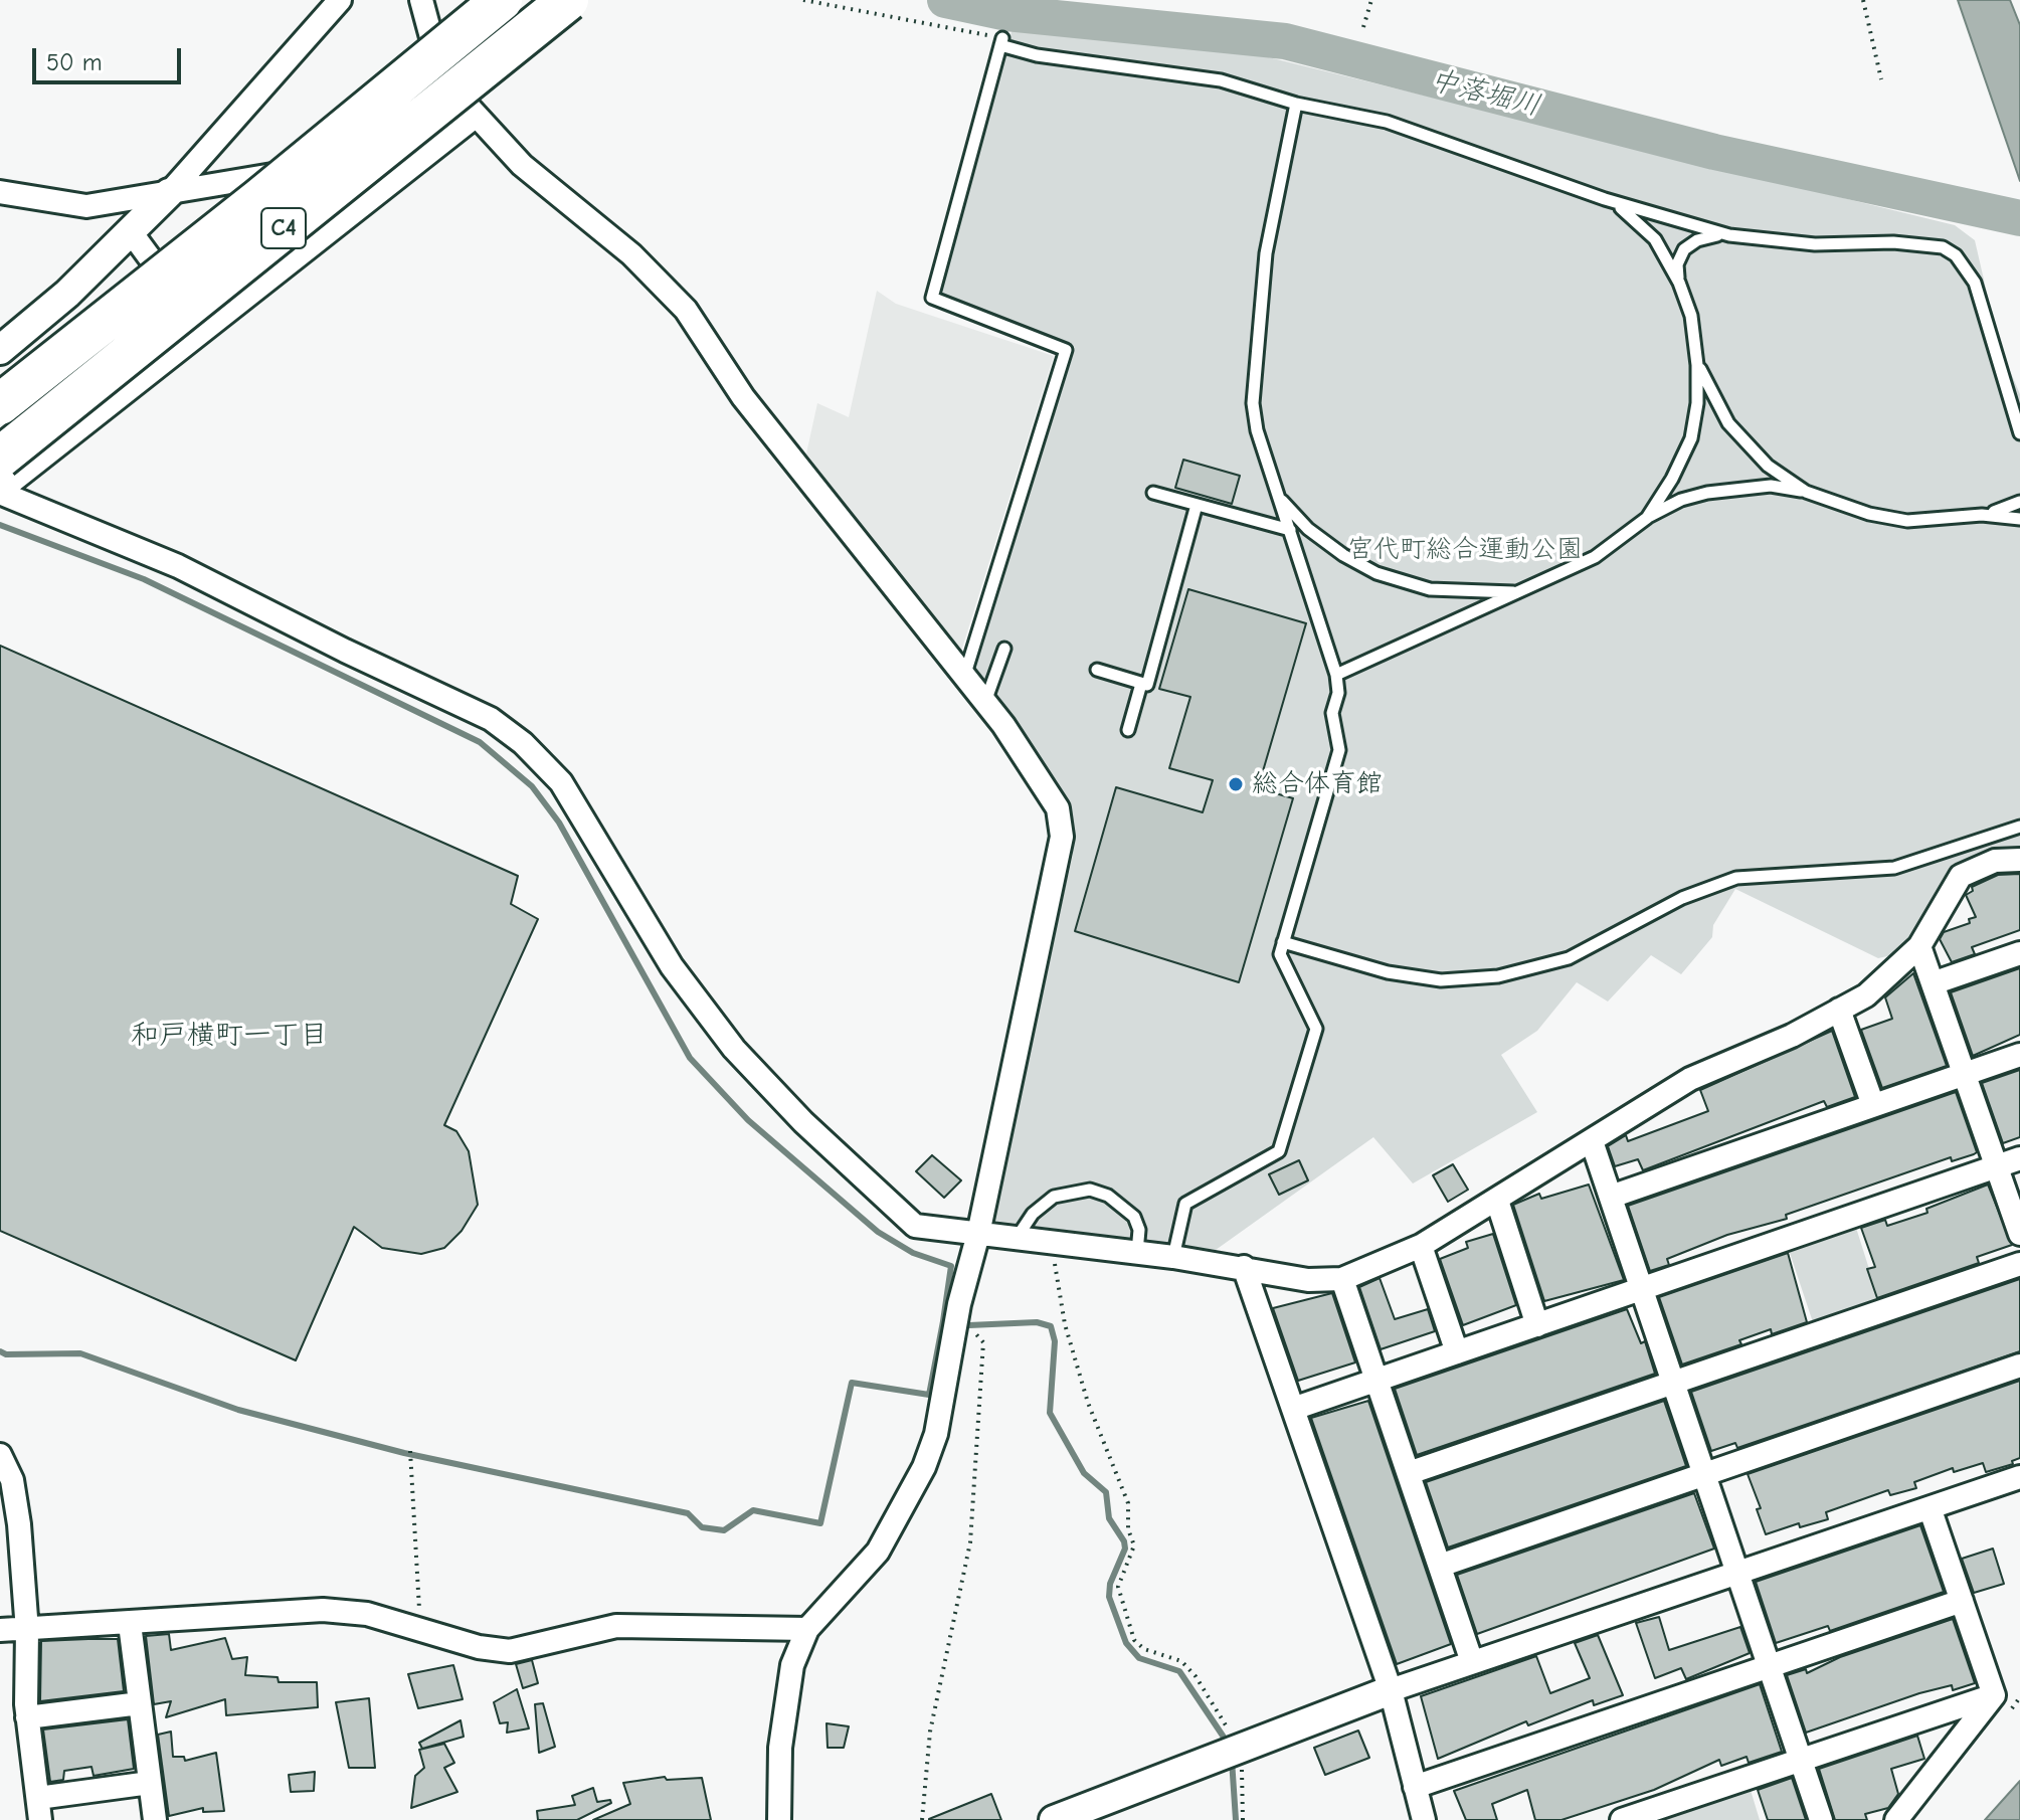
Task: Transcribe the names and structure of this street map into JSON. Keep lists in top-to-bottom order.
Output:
{
  "streets": {
    "highway": ["C4"]
  },
  "districts": ["和戸横町一丁目"],
  "water": ["中落堀川"],
  "parks": ["宮代町総合運動公園"],
  "places": ["総合体育館"],
  "scale_bar": "50 m"
}
